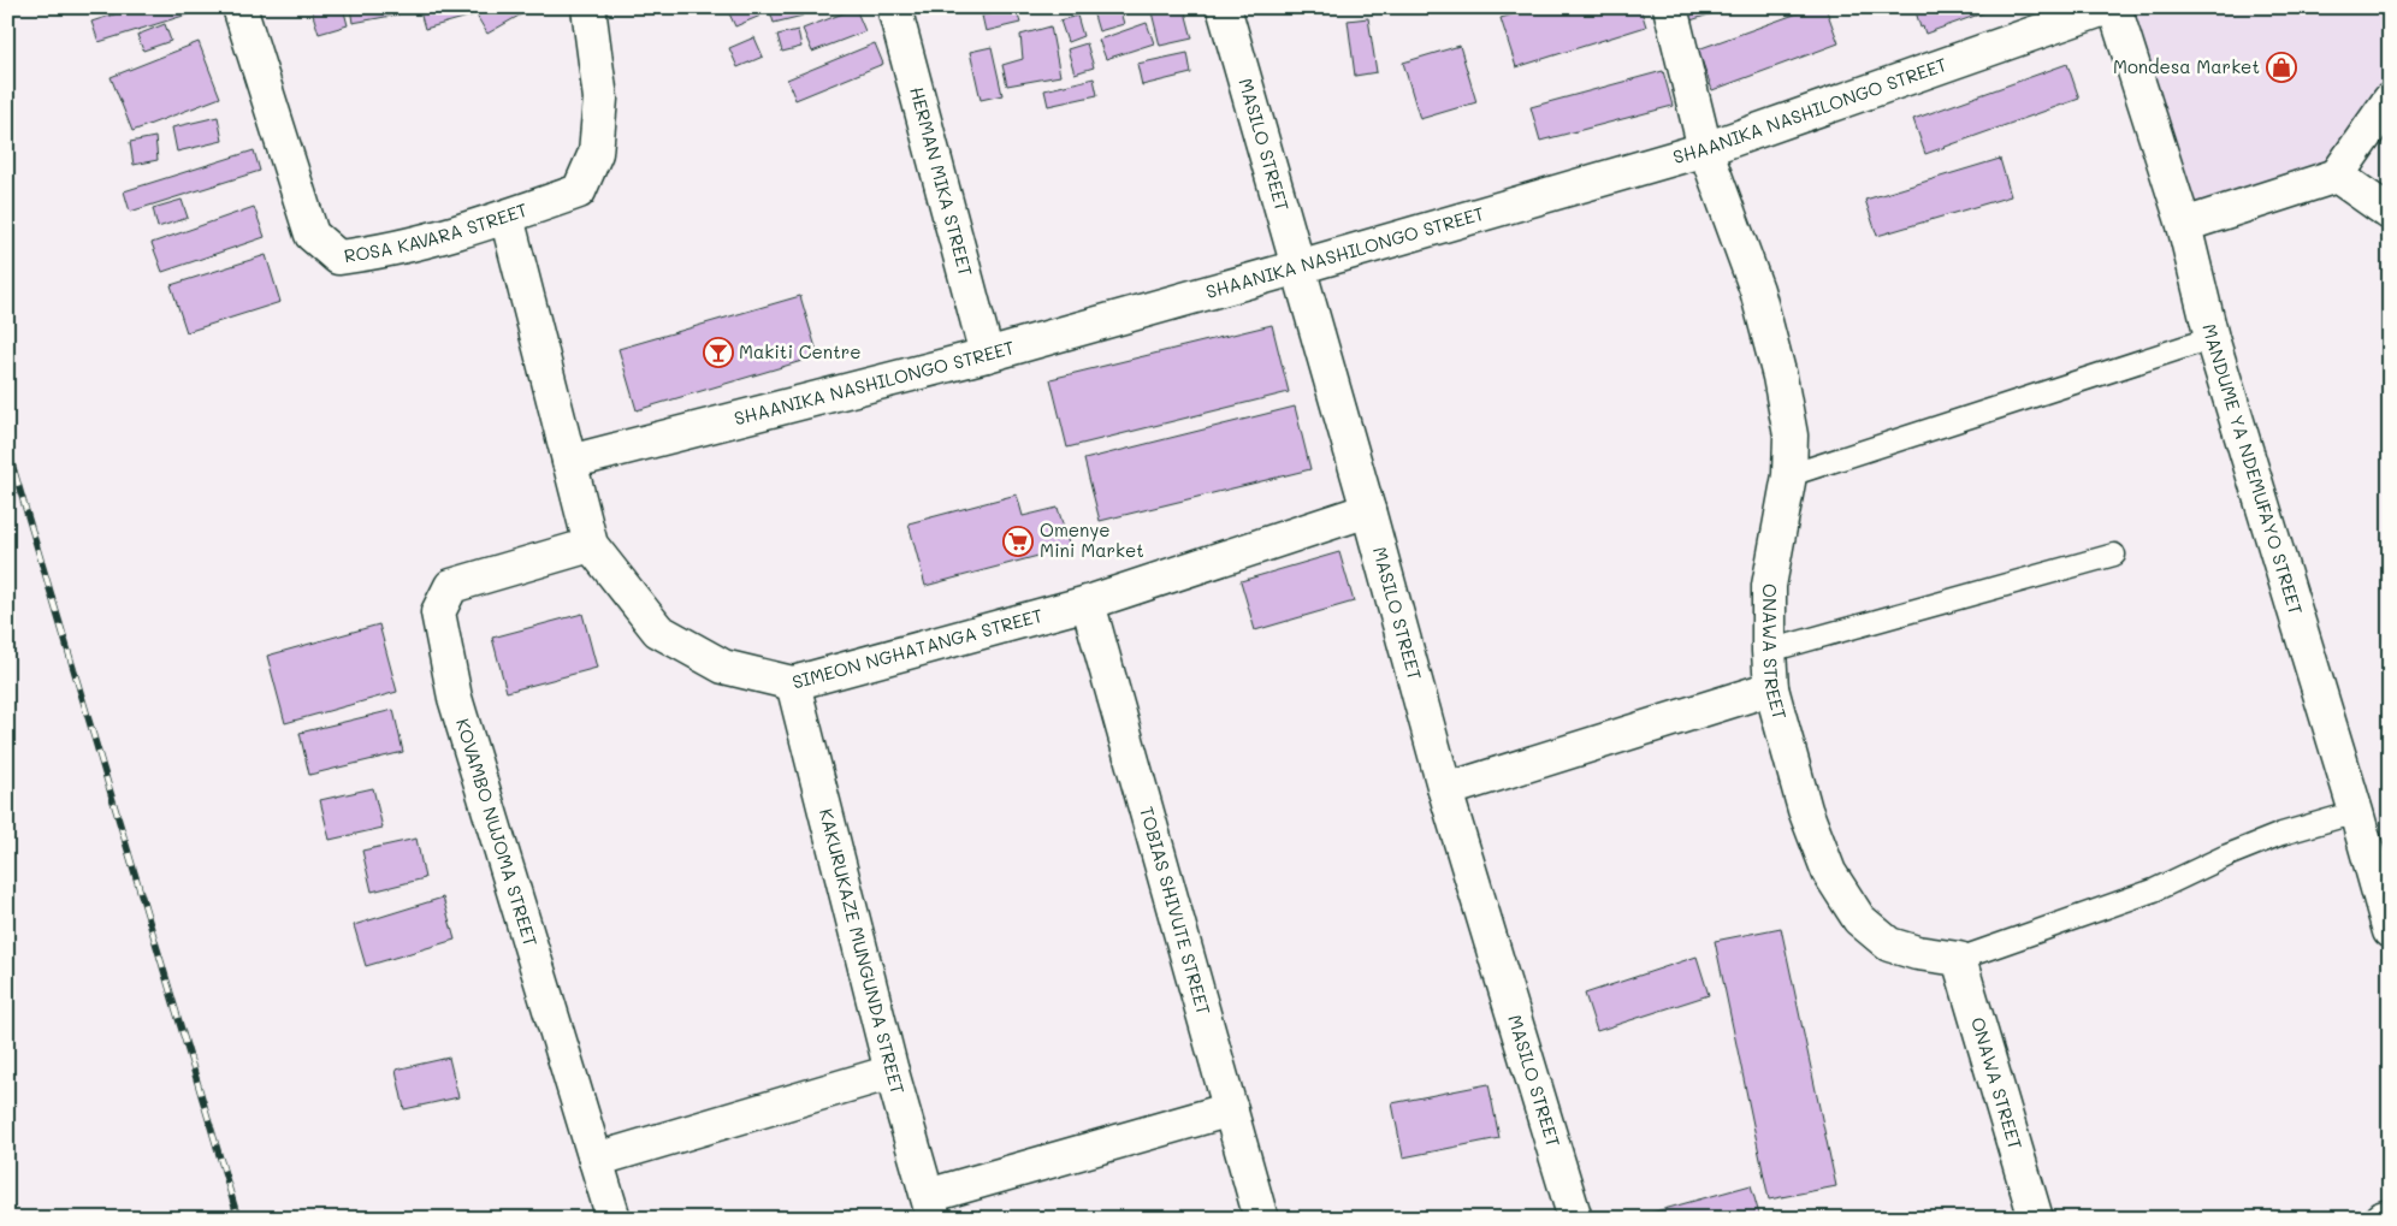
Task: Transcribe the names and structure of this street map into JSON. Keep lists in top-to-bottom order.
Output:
{
  "streets": {
    "street": [
      "SHAANIKA NASHILONGO STREET",
      "MASILO STREET",
      "HERMAN MIKA STREET",
      "ROSA KAVARA STREET",
      "MANDUME YA NDEMUFAYO STREET",
      "SIMEON NGHATANGA STREET",
      "ONAWA STREET",
      "KOVAMBO NUJOMA STREET",
      "TOBIAS SHIVUTE STREET",
      "KAKURUKAZE MUNGUNDA STREET"
    ]
  },
  "crossings": [
    ["SHAANIKA NASHILONGO STREET", "MASILO STREET"],
    ["SHAANIKA NASHILONGO STREET", "HERMAN MIKA STREET"],
    ["SHAANIKA NASHILONGO STREET", "SIMEON NGHATANGA STREET"],
    ["SHAANIKA NASHILONGO STREET", "ONAWA STREET"],
    ["MASILO STREET", "SIMEON NGHATANGA STREET"],
    ["ROSA KAVARA STREET", "SIMEON NGHATANGA STREET"],
    ["SIMEON NGHATANGA STREET", "KOVAMBO NUJOMA STREET"],
    ["SIMEON NGHATANGA STREET", "TOBIAS SHIVUTE STREET"],
    ["SIMEON NGHATANGA STREET", "KAKURUKAZE MUNGUNDA STREET"]
  ],
  "places": {
    "shop": ["Mondesa Market"],
    "bar": ["Makiti Centre"],
    "supermarket": ["Omenye Mini Market"]
  }
}
